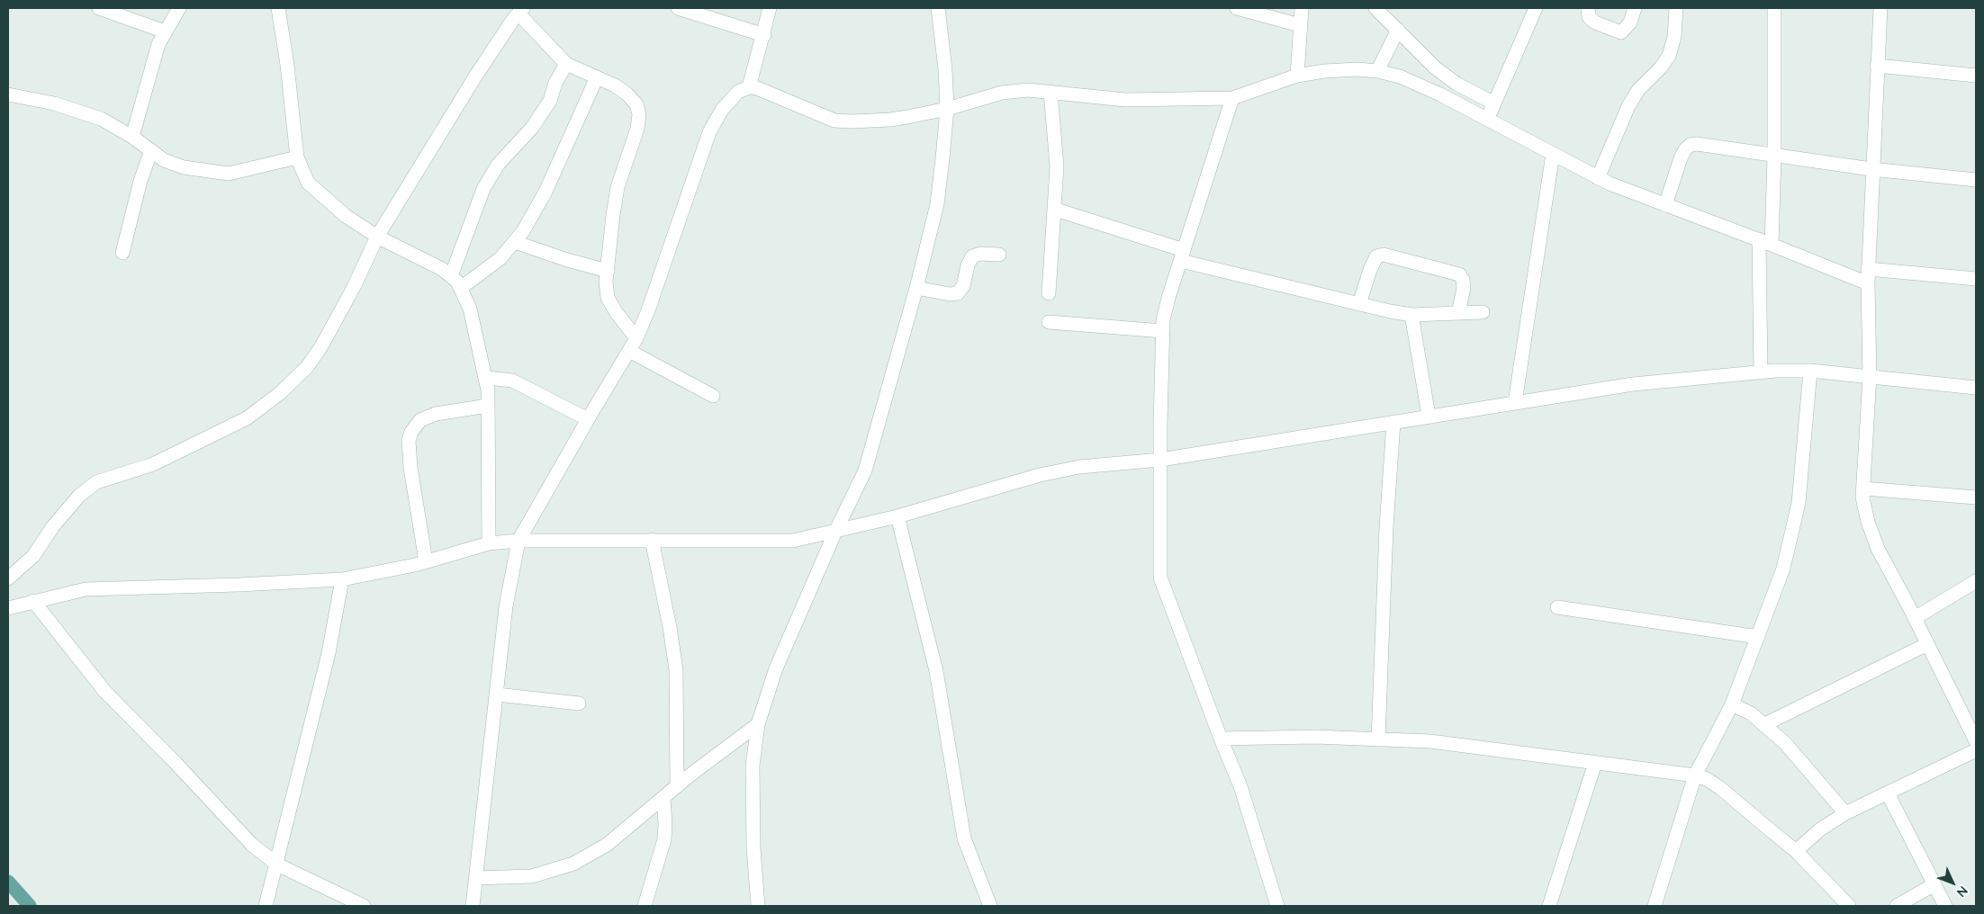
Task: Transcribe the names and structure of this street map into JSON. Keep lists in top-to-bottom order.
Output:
{
  "north": "bottom right"
}
